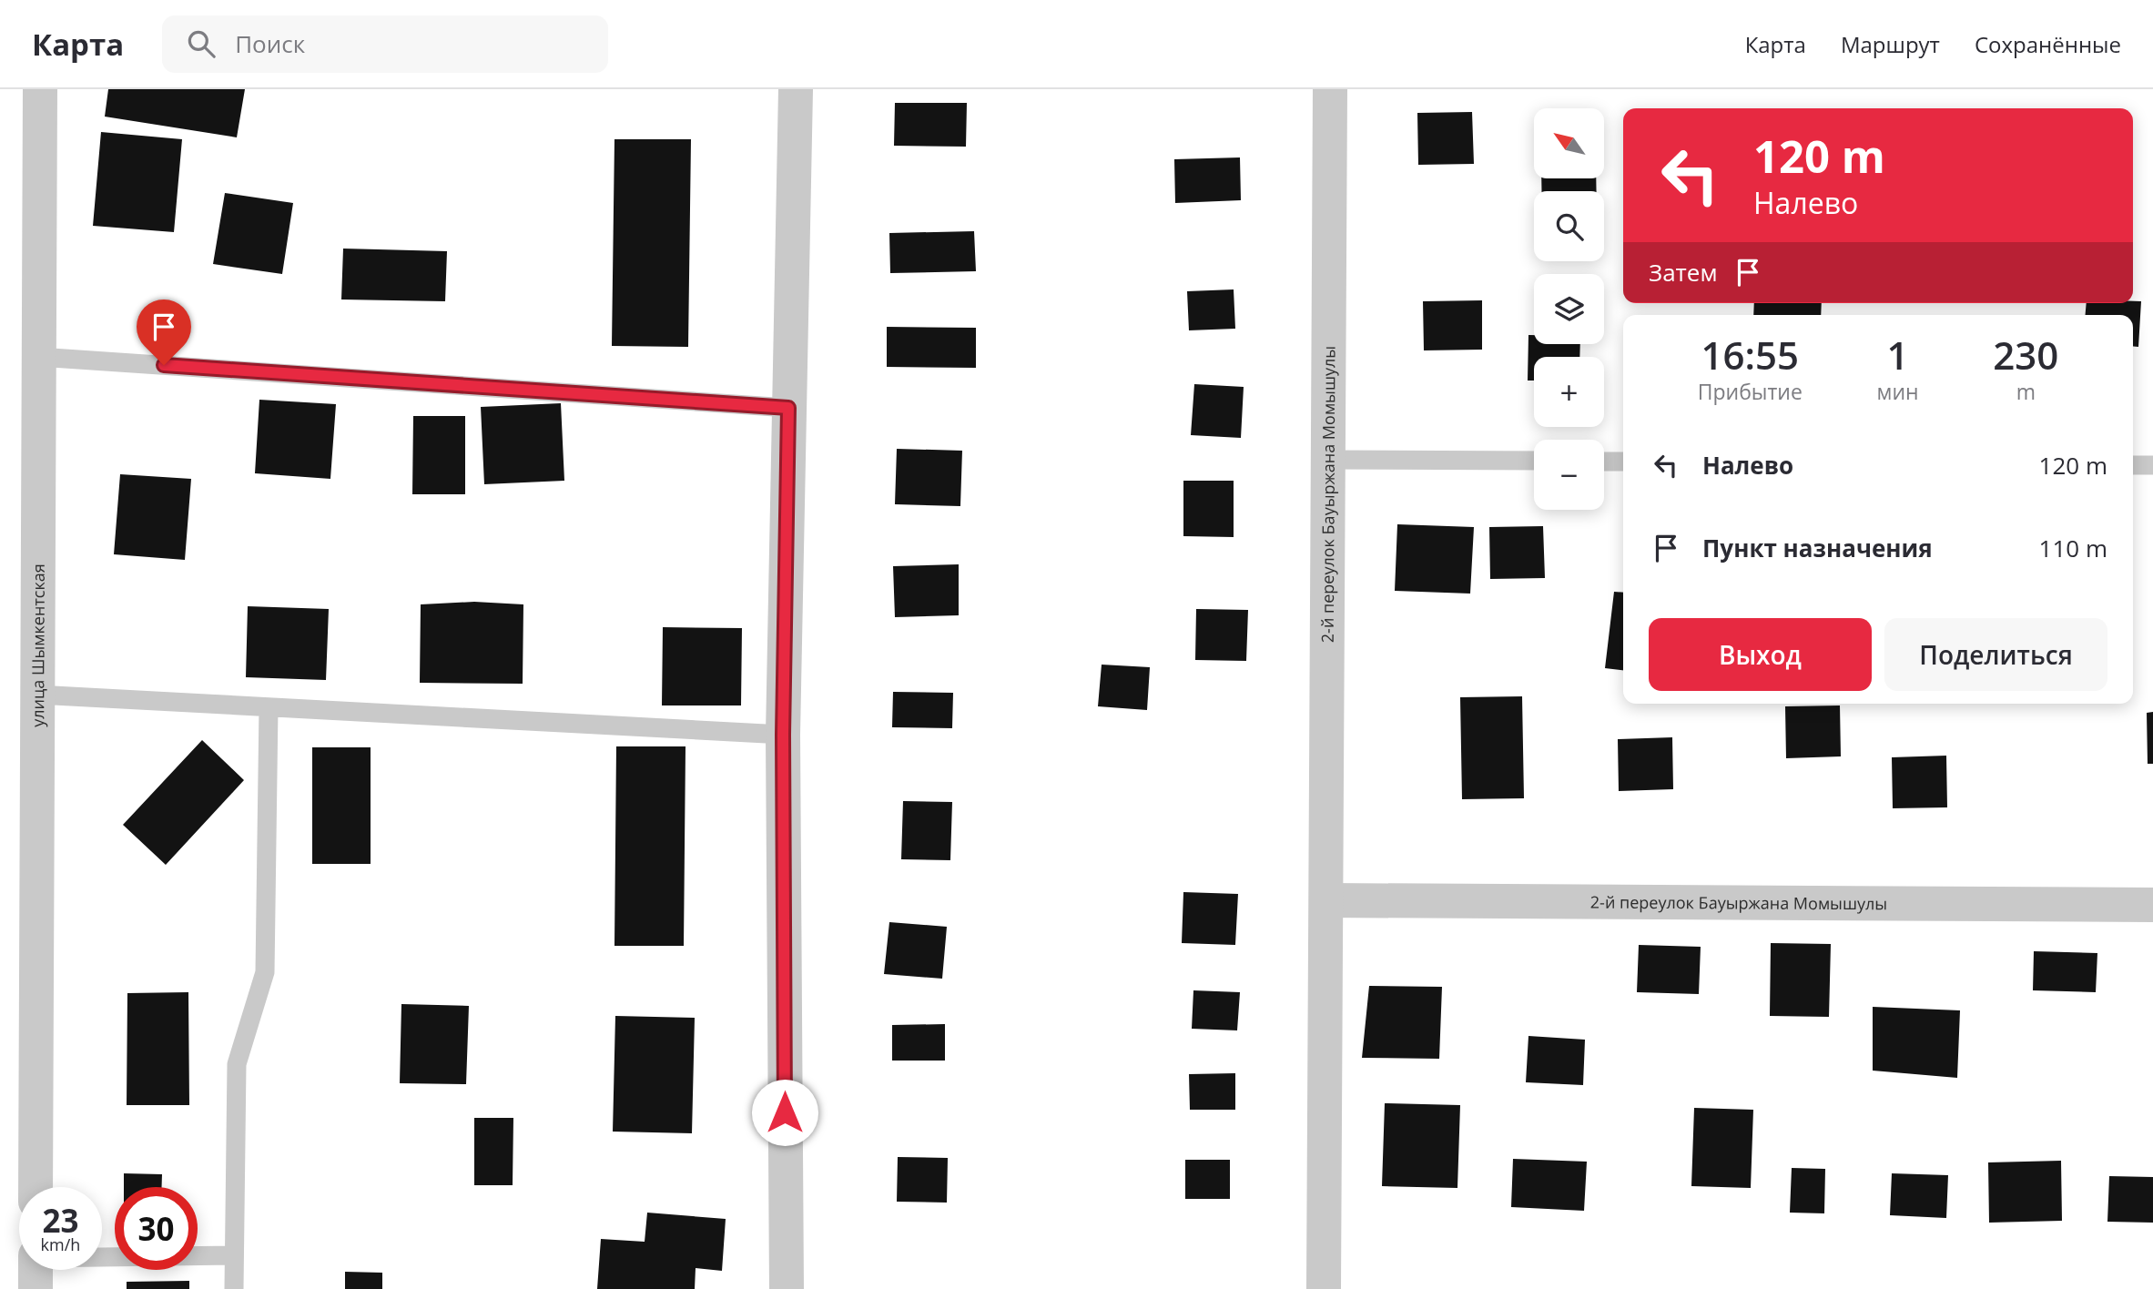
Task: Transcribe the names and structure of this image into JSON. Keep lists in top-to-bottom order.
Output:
{
  "streets": {
    "street": ["2-й переулок Бауыржана Момышулы", "улица Шымкентская"]
  },
  "north": "top left",
  "page": {
    "header": "Карта",
    "search": "Поиск",
    "nav": ["Карта", "Маршрут", "Сохранённые"],
    "map_buttons": ["+", "−"],
    "turn": ["120 m", "Налево"],
    "then": "Затем",
    "eta": [
      "16:55",
      "Прибытие",
      "1",
      "мин",
      "230",
      "m"
    ],
    "list": [
      {
        "name": "Налево",
        "value": "120 m"
      },
      {
        "name": "Пункт назначения",
        "value": "110 m"
      }
    ],
    "buttons": ["Выход", "Поделиться"],
    "speed": "23 km/h",
    "limit": "30"
  }
}
